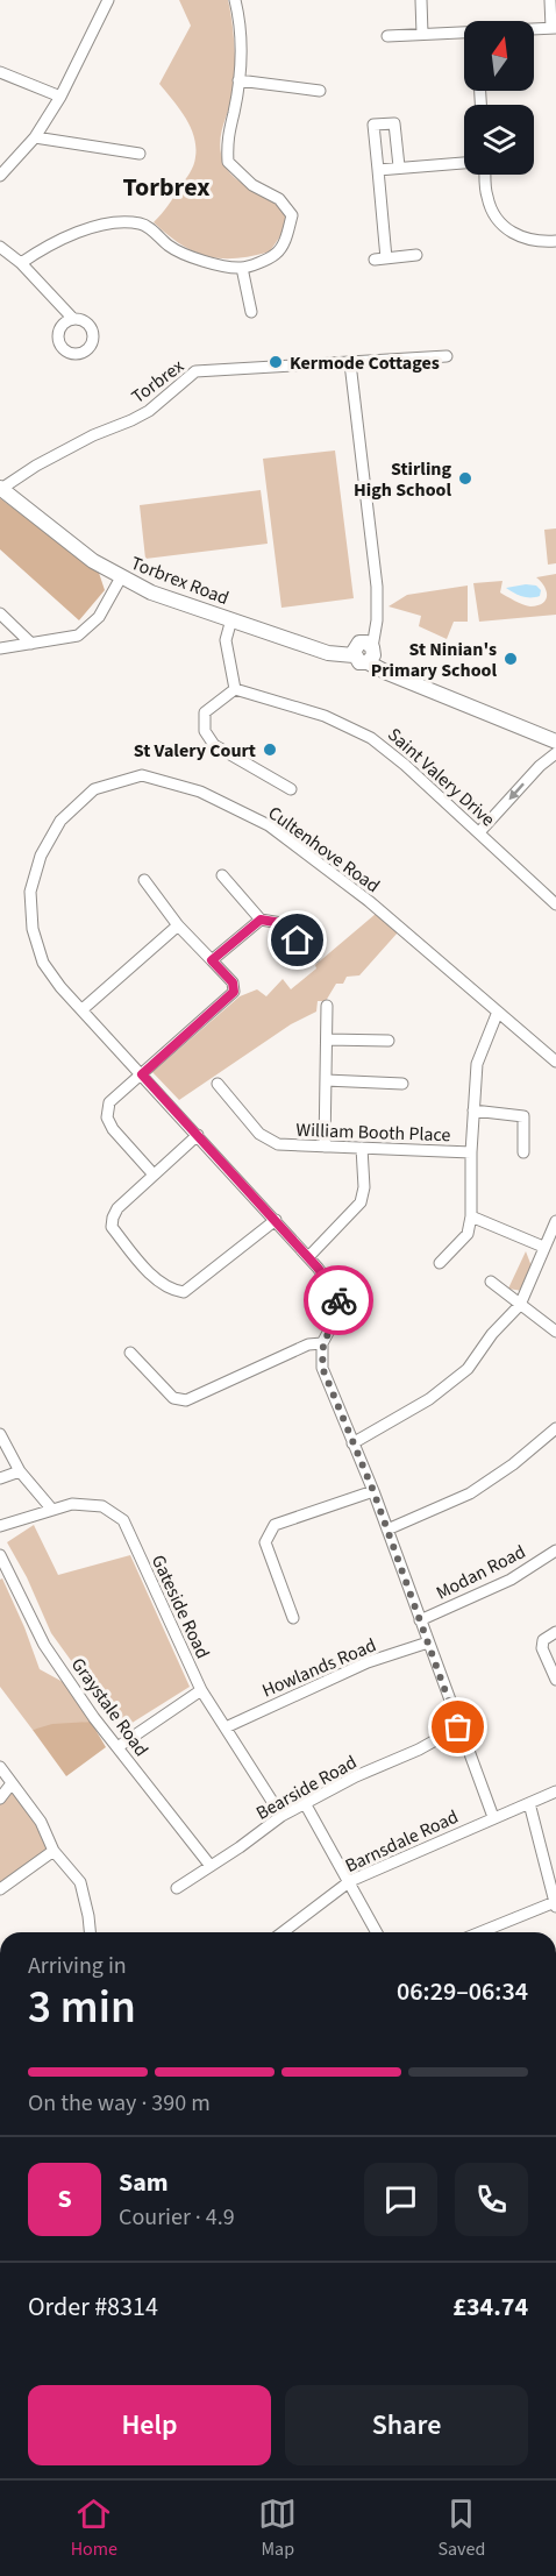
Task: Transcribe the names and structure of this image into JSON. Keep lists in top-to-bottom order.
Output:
{
  "streets": {
    "street": [
      "Torbrex",
      "Torbrex Road",
      "Saint Valery Drive",
      "Cultenhove Road",
      "William Booth Place",
      "Modan Road",
      "Gateside Road",
      "Howlands Road",
      "Graystale Road",
      "Bearside Road",
      "Barnsdale Road"
    ]
  },
  "crossings": [
    ["Torbrex", "Torbrex Road"],
    ["Cultenhove Road", "Modan Road"],
    ["Cultenhove Road", "Howlands Road"],
    ["Cultenhove Road", "Bearside Road"],
    ["Cultenhove Road", "Barnsdale Road"],
    ["Gateside Road", "Howlands Road"],
    ["Gateside Road", "Bearside Road"],
    ["Graystale Road", "Bearside Road"]
  ],
  "districts": ["Torbrex"],
  "places": [
    "Kermode Cottages",
    "Stirling High School",
    "St Ninian's Primary School",
    "St Valery Court"
  ],
  "north": "top",
  "page": {
    "heading": ["3 min", "Arriving in", "06:29–06:34"],
    "panel": [
      "Sam",
      "Courier · 4.9",
      "Order #8314",
      "£34.74"
    ],
    "bar": "On the way · 390 m",
    "round": "S",
    "buttons": ["Help", "Share"],
    "tabs": ["Home", "Map", "Saved"]
  }
}
